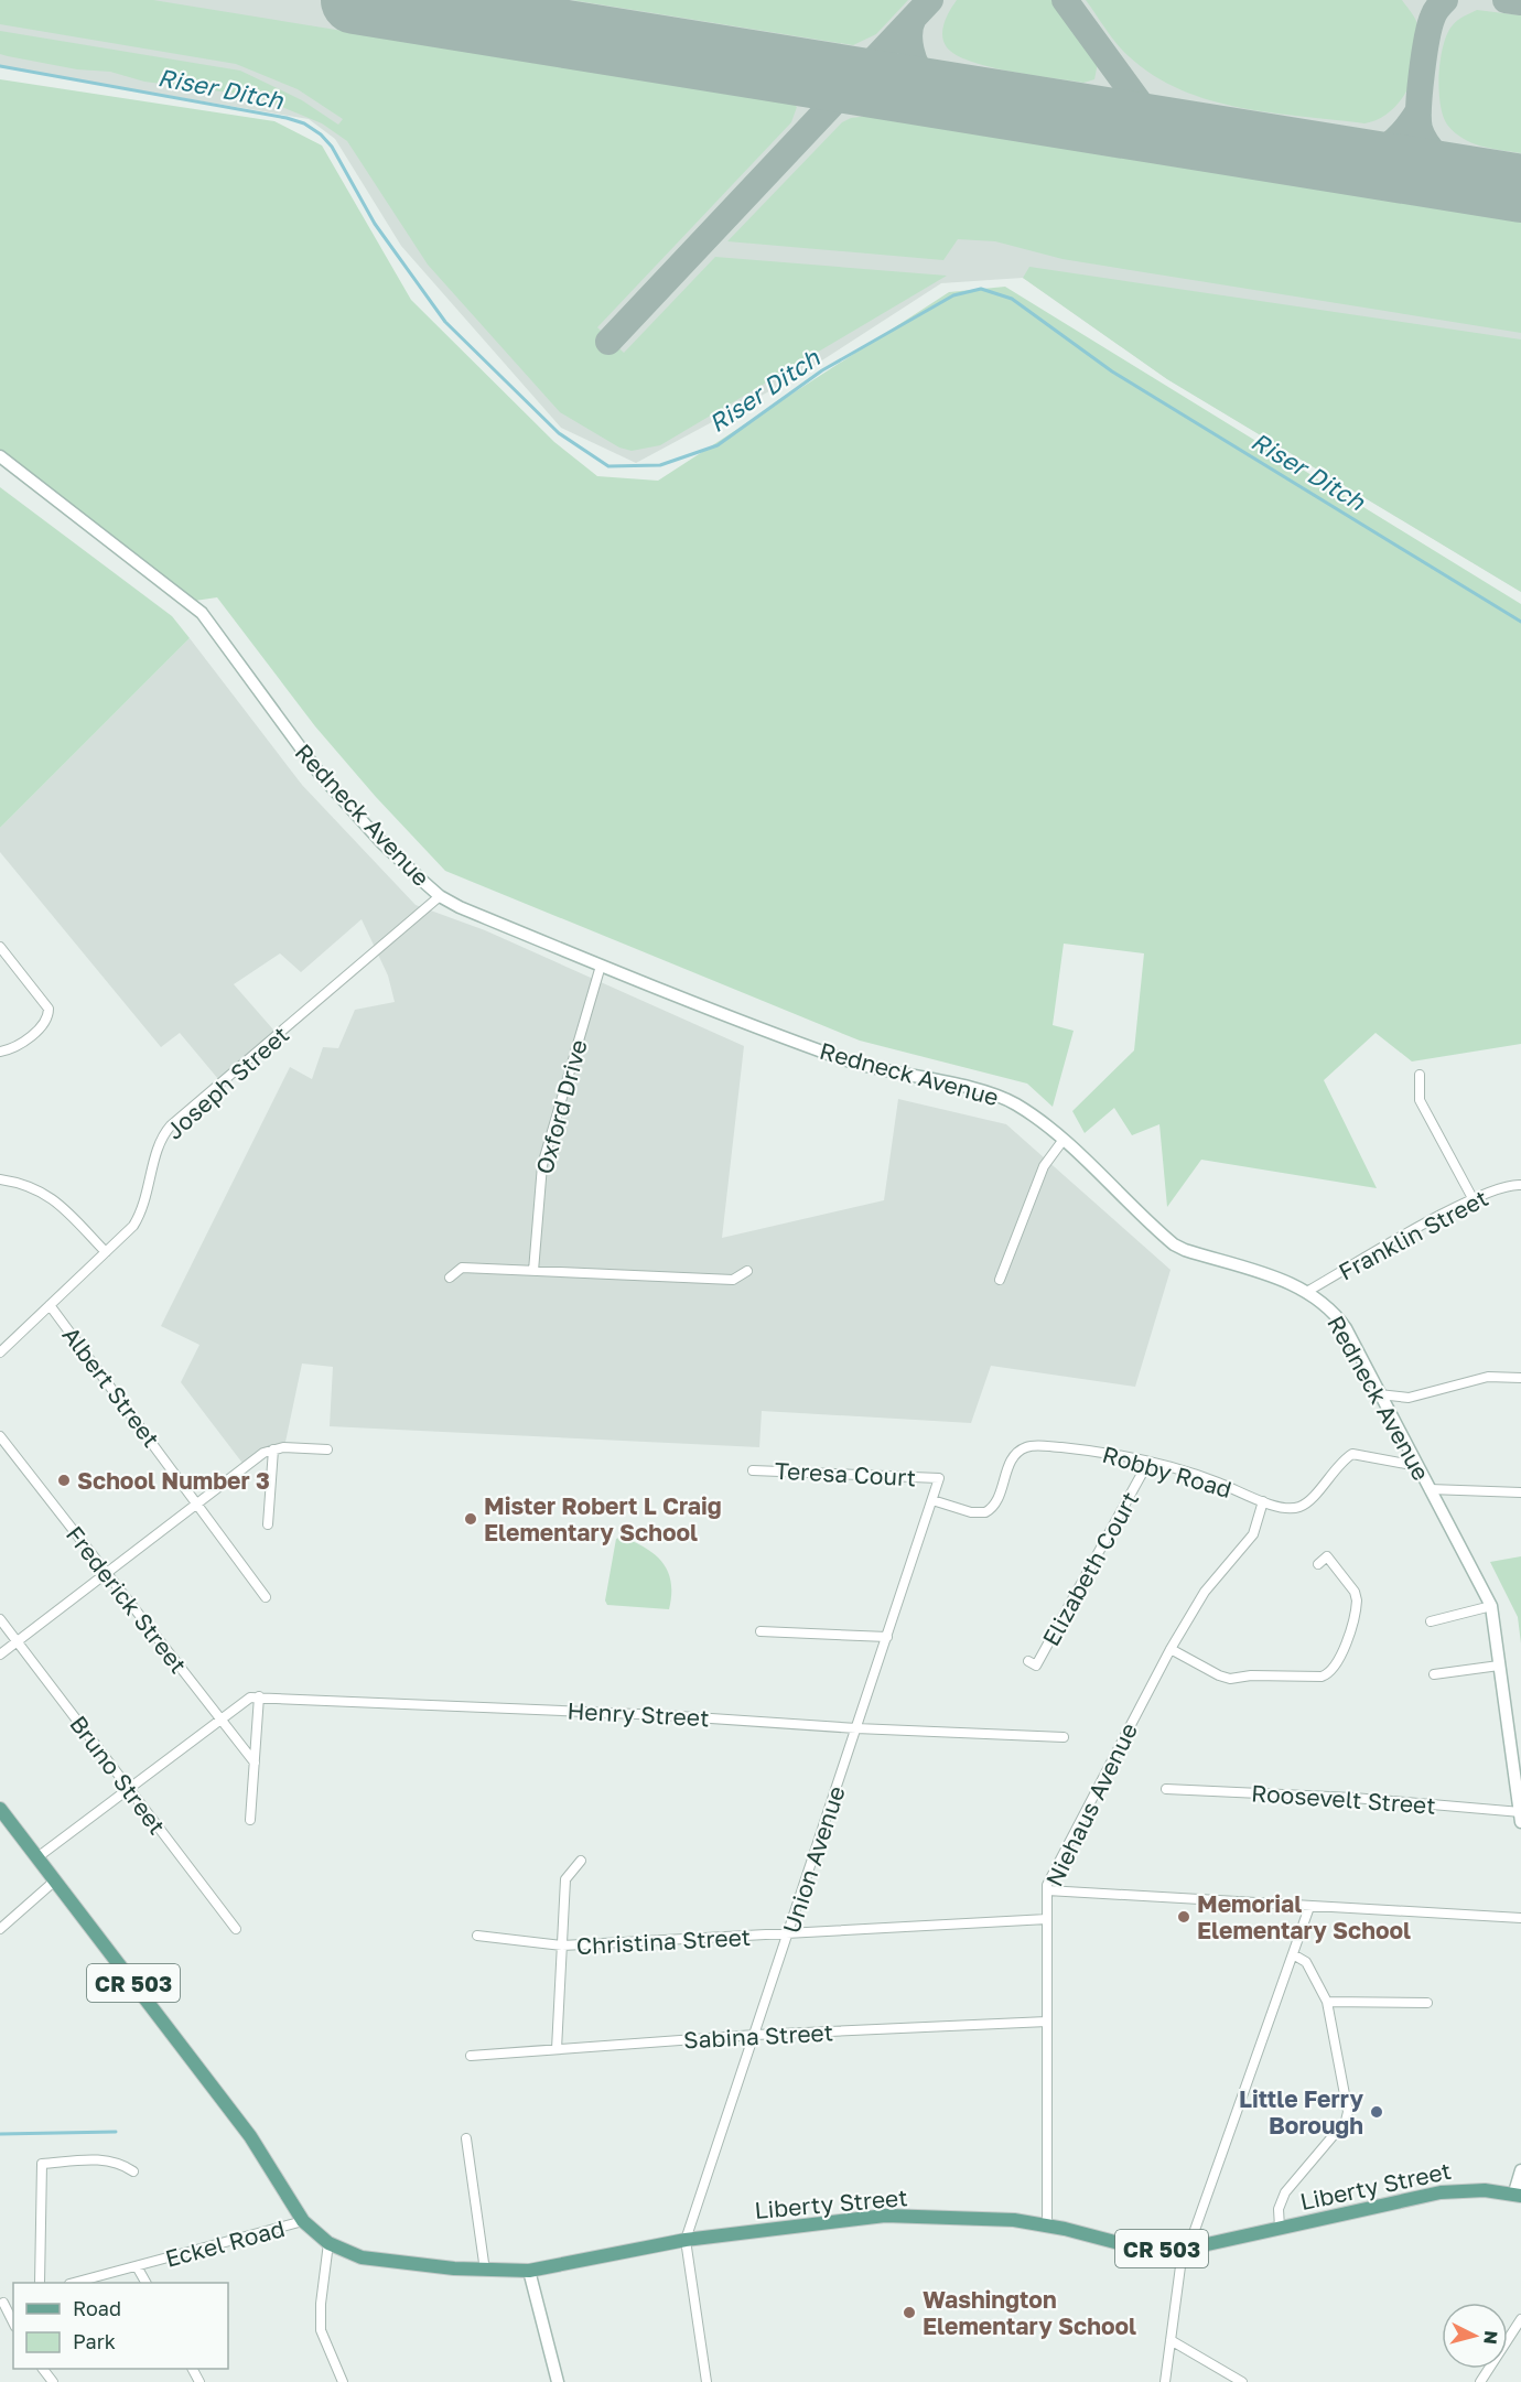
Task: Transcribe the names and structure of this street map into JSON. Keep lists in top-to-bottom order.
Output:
{
  "streets": {
    "main road": ["CR 503", "Liberty Street"],
    "street": [
      "Redneck Avenue",
      "Joseph Street",
      "Oxford Drive",
      "Franklin Street",
      "Albert Street",
      "Robby Road",
      "Teresa Court",
      "Elizabeth Court",
      "Frederick Street",
      "Henry Street",
      "Bruno Street",
      "Roosevelt Street",
      "Niehaus Avenue",
      "Union Avenue",
      "Christina Street",
      "Sabina Street",
      "Eckel Road"
    ]
  },
  "crossings": [
    ["Redneck Avenue", "Joseph Street"],
    ["Redneck Avenue", "Oxford Drive"],
    ["Redneck Avenue", "Franklin Street"],
    ["Redneck Avenue", "Robby Road"],
    ["Redneck Avenue", "Roosevelt Street"],
    ["Joseph Street", "Albert Street"],
    ["Robby Road", "Elizabeth Court"],
    ["Robby Road", "Niehaus Avenue"],
    ["Robby Road", "Union Avenue"],
    ["Teresa Court", "Union Avenue"],
    ["Frederick Street", "Henry Street"],
    ["Henry Street", "Bruno Street"],
    ["Henry Street", "Union Avenue"],
    ["Henry Street", "CR 503"],
    ["Niehaus Avenue", "Christina Street"],
    ["Niehaus Avenue", "Sabina Street"],
    ["Niehaus Avenue", "Liberty Street"],
    ["Union Avenue", "Christina Street"],
    ["Union Avenue", "Sabina Street"],
    ["Union Avenue", "Liberty Street"],
    ["CR 503", "Liberty Street"],
    ["Liberty Street", "Eckel Road"]
  ],
  "water": ["Riser Ditch"],
  "places": [
    "School Number 3",
    "Mister Robert L Craig Elementary School",
    "Memorial Elementary School",
    "Little Ferry Borough",
    "Washington Elementary School"
  ],
  "legend": ["Road", "Park"],
  "north": "right"
}
